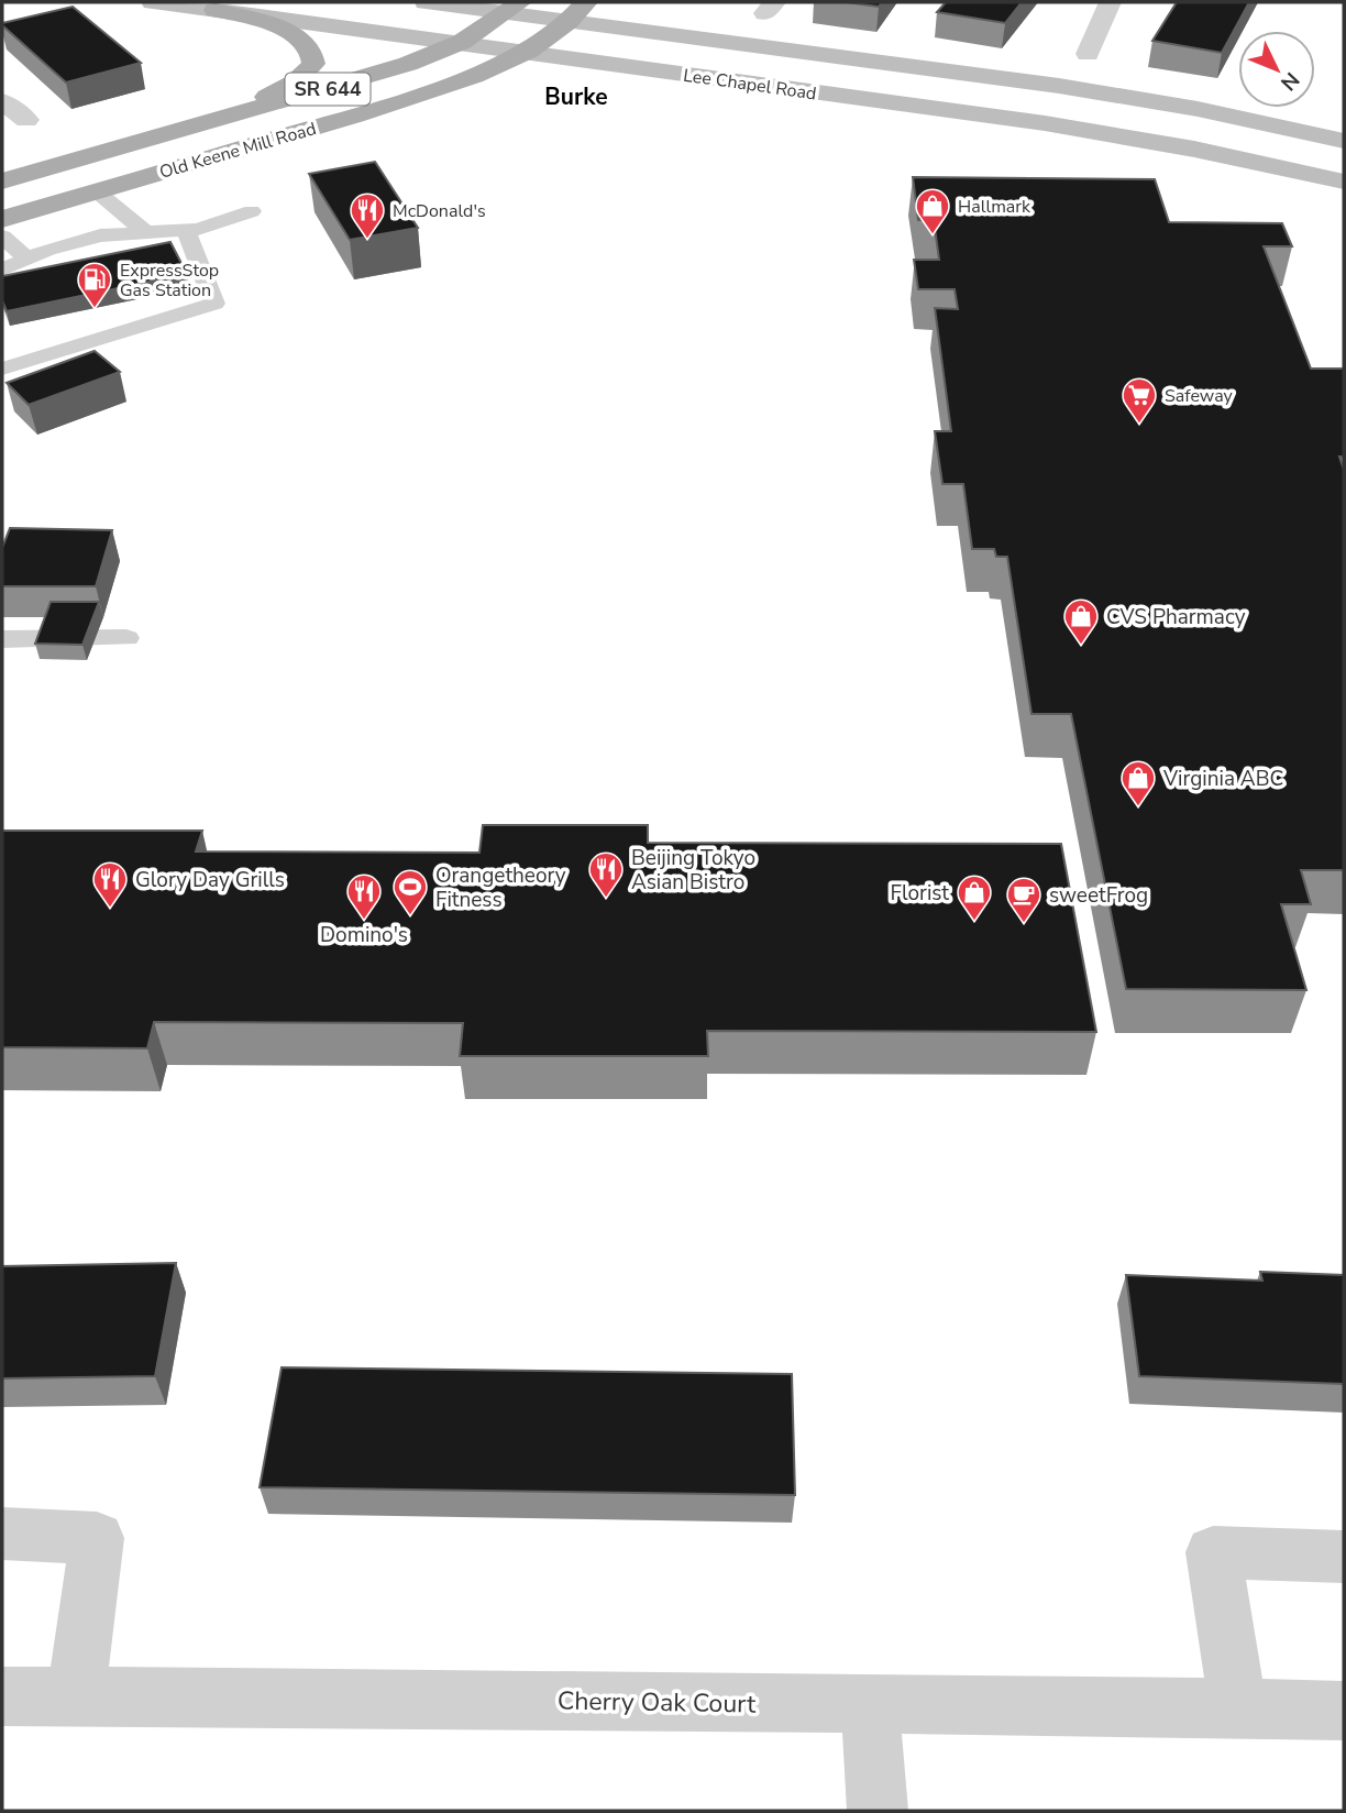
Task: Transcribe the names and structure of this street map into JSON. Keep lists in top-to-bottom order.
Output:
{
  "streets": {
    "main road": ["Lee Chapel Road", "SR 644", "Old Keene Mill Road"],
    "street": ["Cherry Oak Court"]
  },
  "crossings": [
    ["Lee Chapel Road", "Old Keene Mill Road"]
  ],
  "districts": ["Burke"],
  "places": {
    "shop": [
      "Hallmark",
      "CVS Pharmacy",
      "Virginia ABC",
      "Florist"
    ],
    "restaurant": [
      "McDonald's",
      "Beijing Tokyo Asian Bistro",
      "Glory Day Grills",
      "Domino's"
    ],
    "fuel station": ["ExpressStop Gas Station"],
    "supermarket": ["Safeway"],
    "sports": ["Orangetheory Fitness"],
    "cafe": ["sweetFrog"]
  },
  "north": "bottom right"
}
